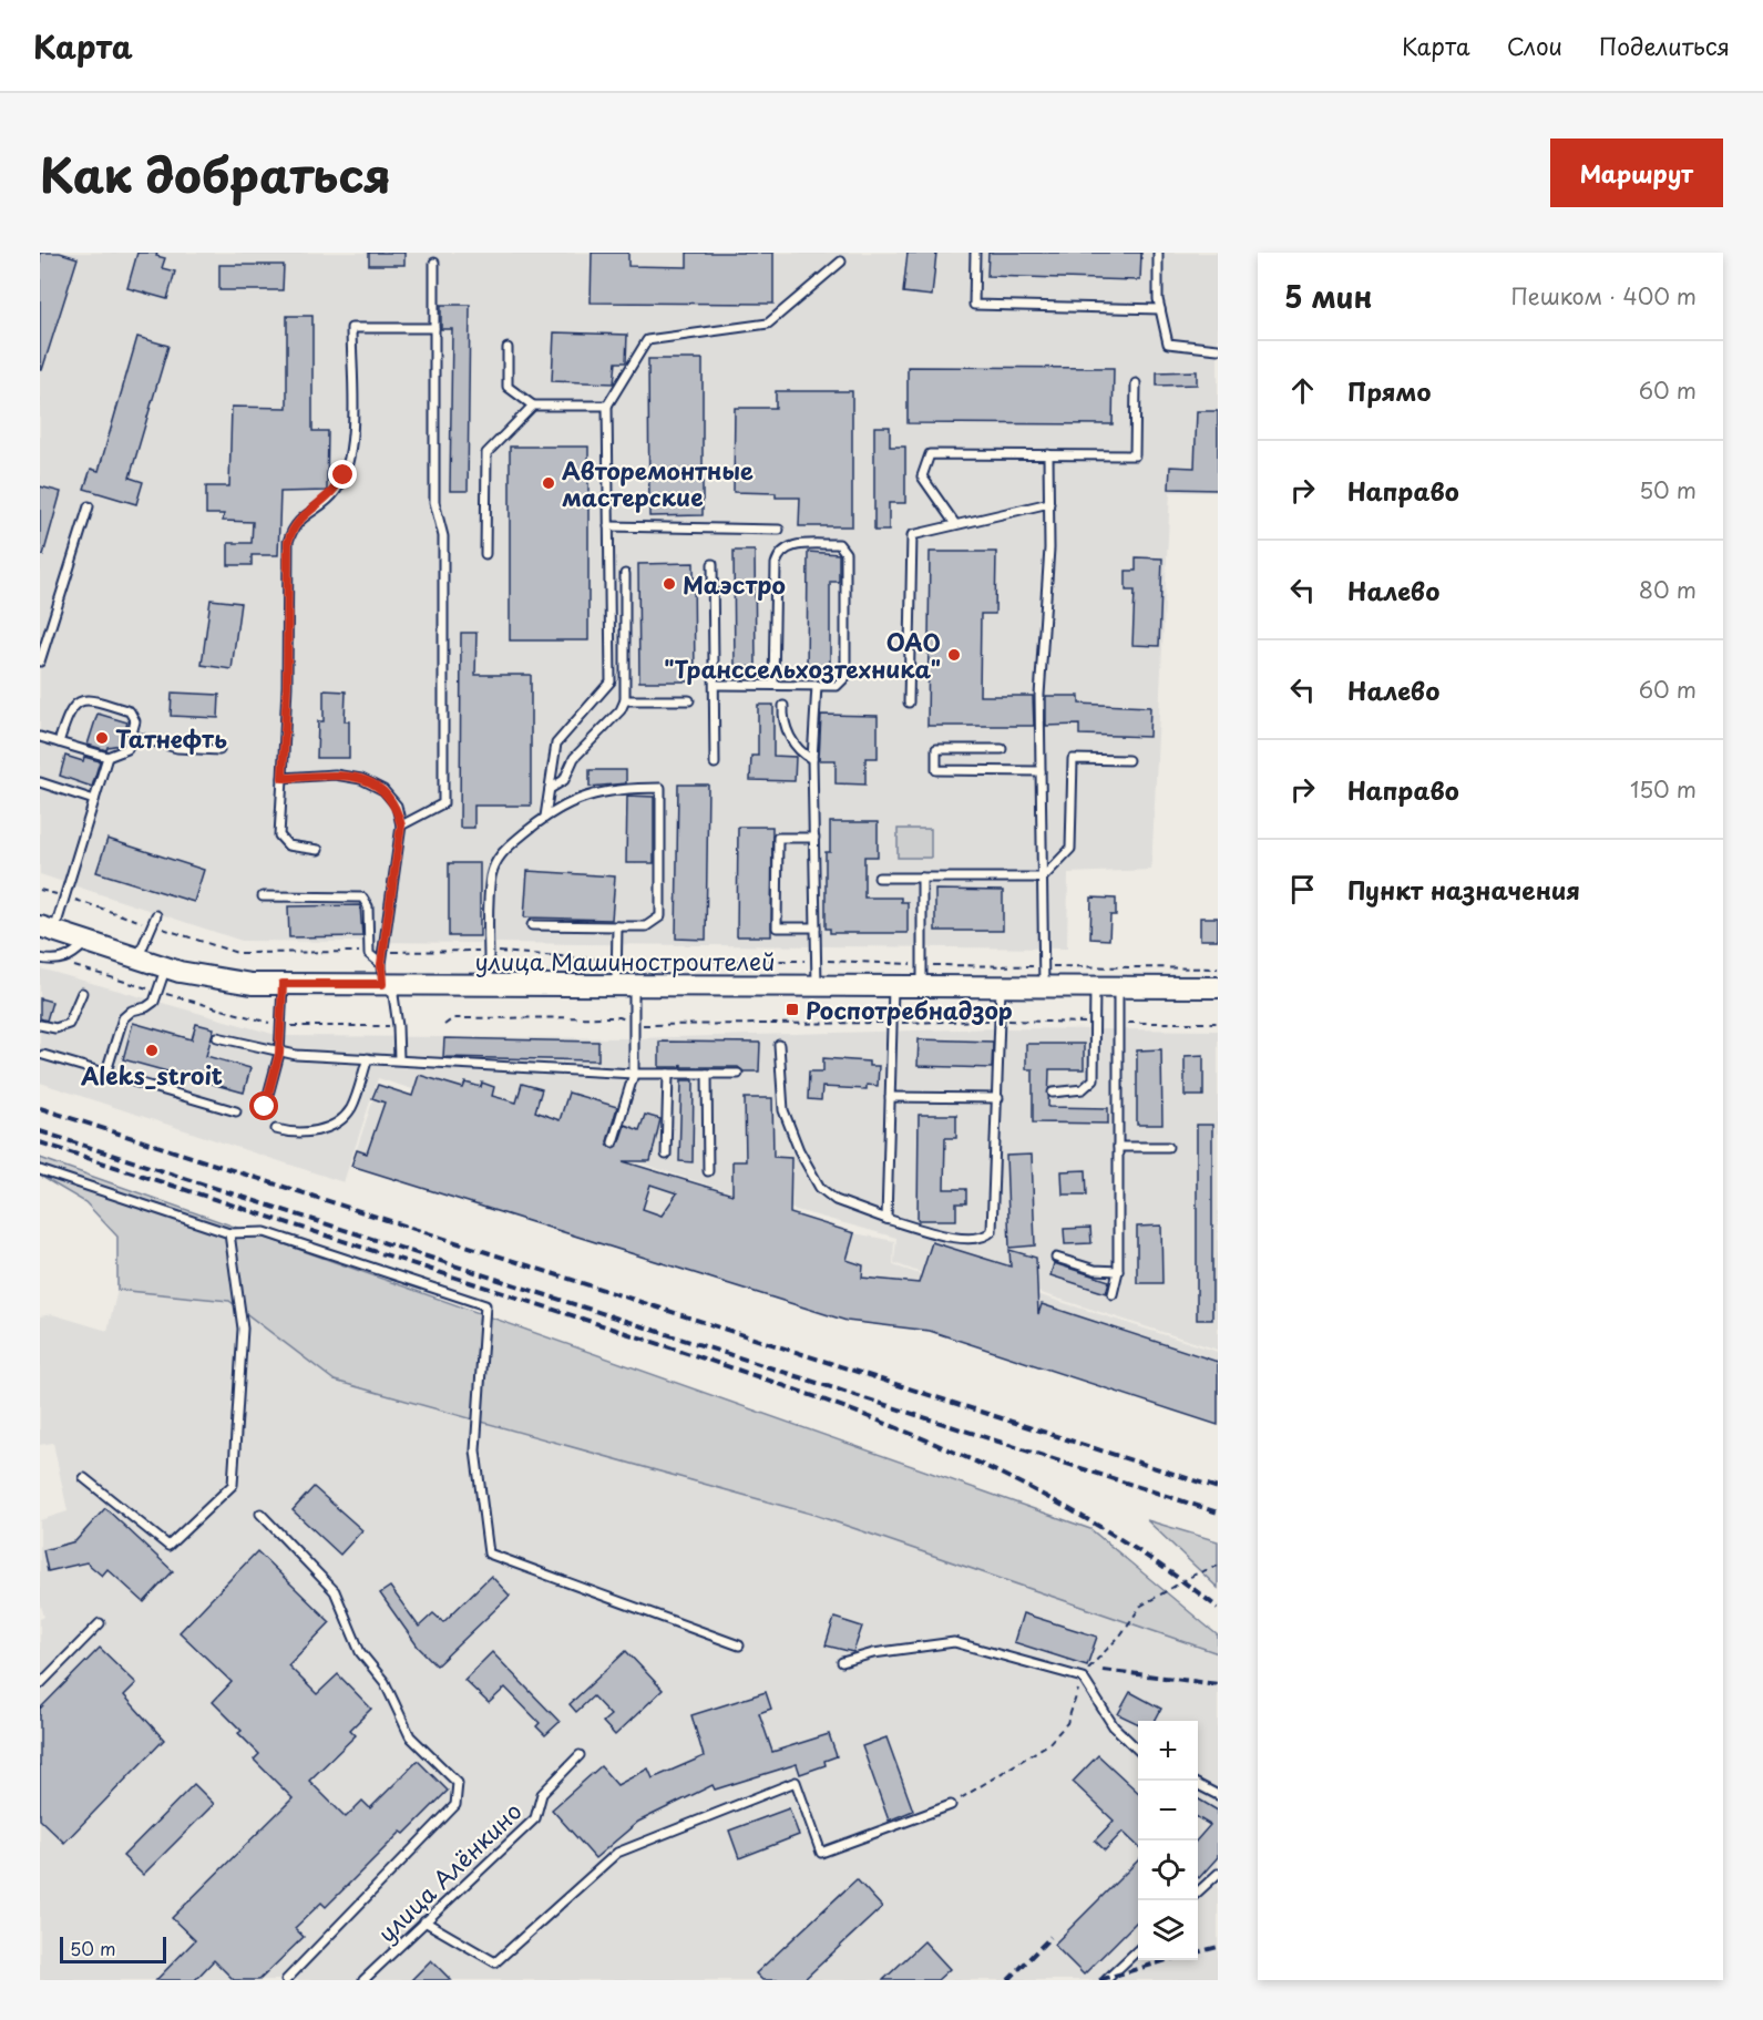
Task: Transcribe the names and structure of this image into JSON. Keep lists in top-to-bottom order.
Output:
{
  "streets": {
    "main road": ["улица Машиностроителей"],
    "lane": ["улица Алёнкино"]
  },
  "places": {
    "other": [
      "Авторемонтные мастерские",
      "Маэстро",
      "ОАО \"Транссельхозтехника\"",
      "Татнефть",
      "Aleks_stroit"
    ],
    "transit": ["Роспотребнадзор"]
  },
  "scale_bar": "50 m",
  "page": {
    "header": "Карта",
    "nav": ["Карта", "Слои", "Поделиться"],
    "title": "Как добраться",
    "buttons": "Маршрут",
    "heading": ["5 мин", "Пешком · 400 m"],
    "list": [
      ["Прямо", "60 m"],
      ["Направо", "50 m"],
      ["Налево", "80 m"],
      ["Налево", "60 m"],
      ["Направо", "150 m"],
      "Пункт назначения"
    ],
    "map_buttons": ["+", "−"],
    "scale": "50 m"
  }
}
